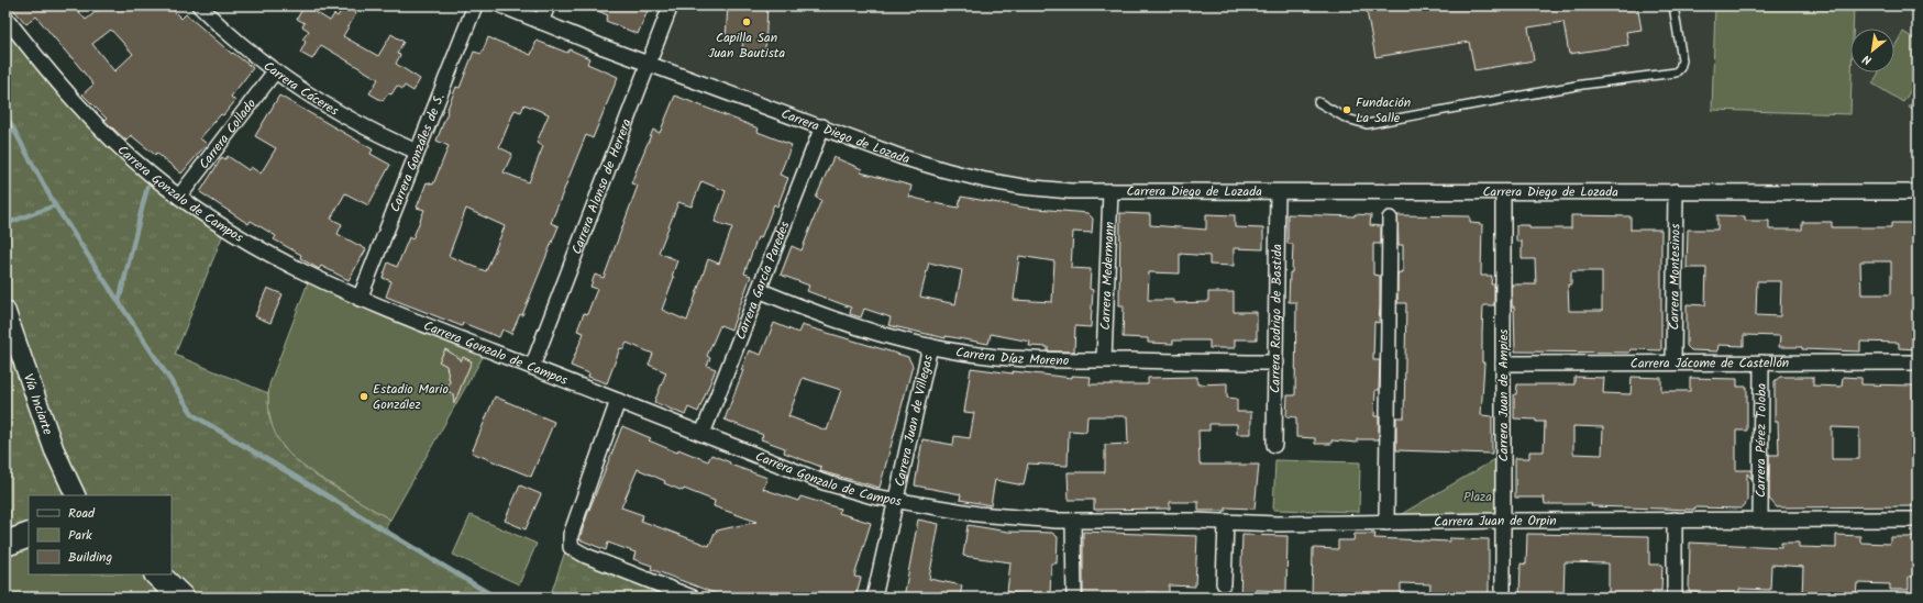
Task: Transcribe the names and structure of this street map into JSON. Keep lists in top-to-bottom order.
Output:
{
  "streets": {
    "street": [
      "Carrera Cáceres",
      "Carrera Collado",
      "Carrera Diego de Lozada",
      "Carrera Gonzáles de S.",
      "Carrera Alonso de Herrera",
      "Carrera Gonzalo de Campos",
      "Carrera Medermann",
      "Carrera Montesinos",
      "Carrera García Paredes",
      "Carrera Rodrigo de Bastida",
      "Carrera Díaz Moreno",
      "Carrera Jácome de Castellón",
      "Carrera Juan de Ampies",
      "Vía Inciarte",
      "Carrera Juan de Villegas",
      "Carrera Pérez Toloba",
      "Carrera Juan de Orpin"
    ]
  },
  "crossings": [
    ["Carrera Cáceres", "Carrera Collado"],
    ["Carrera Cáceres", "Carrera Gonzáles de S."],
    ["Carrera Collado", "Carrera Gonzalo de Campos"],
    ["Carrera Diego de Lozada", "Carrera Alonso de Herrera"],
    ["Carrera Diego de Lozada", "Carrera Medermann"],
    ["Carrera Diego de Lozada", "Carrera Montesinos"],
    ["Carrera Diego de Lozada", "Carrera García Paredes"],
    ["Carrera Diego de Lozada", "Carrera Rodrigo de Bastida"],
    ["Carrera Diego de Lozada", "Carrera Juan de Ampies"],
    ["Carrera Gonzáles de S.", "Carrera Gonzalo de Campos"],
    ["Carrera Alonso de Herrera", "Carrera Gonzalo de Campos"],
    ["Carrera Gonzalo de Campos", "Carrera García Paredes"],
    ["Carrera Gonzalo de Campos", "Carrera Juan de Villegas"],
    ["Carrera Gonzalo de Campos", "Carrera Juan de Orpin"],
    ["Carrera Medermann", "Carrera Díaz Moreno"],
    ["Carrera Montesinos", "Carrera Jácome de Castellón"],
    ["Carrera García Paredes", "Carrera Díaz Moreno"],
    ["Carrera Rodrigo de Bastida", "Carrera Díaz Moreno"],
    ["Carrera Díaz Moreno", "Carrera Juan de Villegas"],
    ["Carrera Jácome de Castellón", "Carrera Juan de Ampies"],
    ["Carrera Jácome de Castellón", "Carrera Pérez Toloba"],
    ["Carrera Juan de Ampies", "Carrera Juan de Orpin"],
    ["Carrera Pérez Toloba", "Carrera Juan de Orpin"]
  ],
  "parks": ["Plaza"],
  "places": ["Capilla San Juan Bautista", "Fundación La Salle", "Estadio Mario González"],
  "legend": ["Road", "Park", "Building"],
  "north": "bottom left"
}
